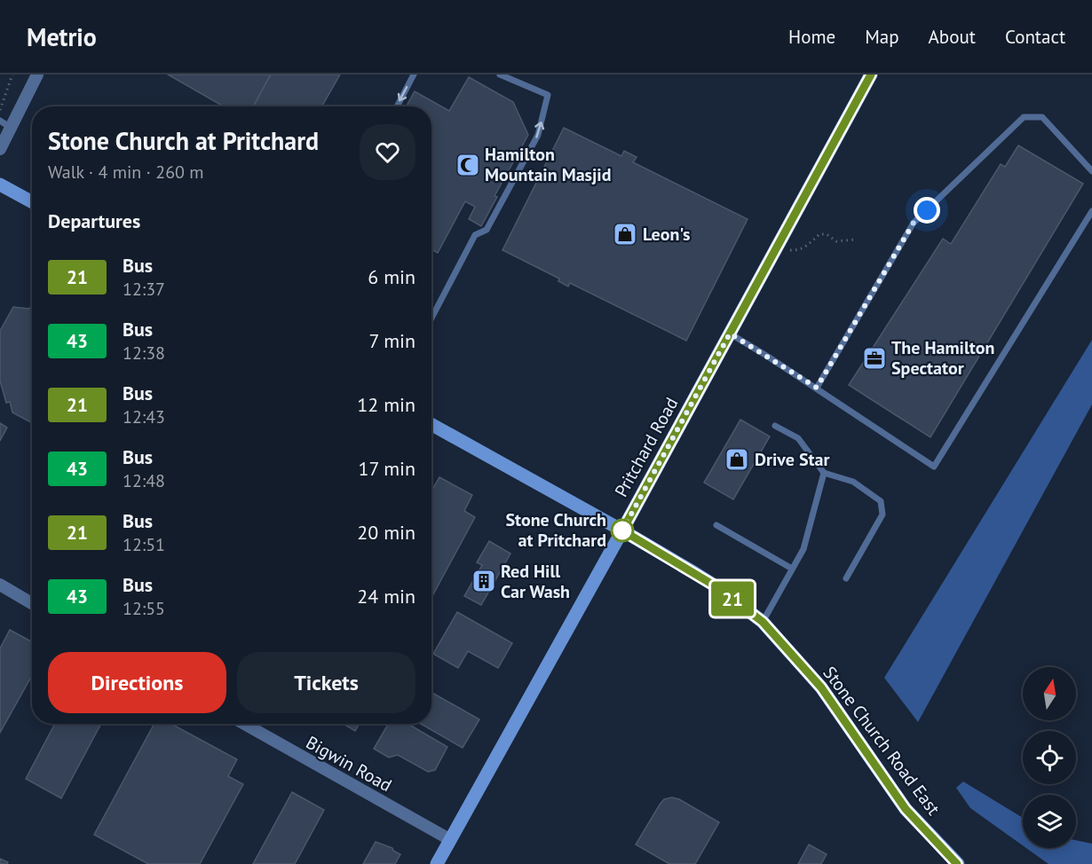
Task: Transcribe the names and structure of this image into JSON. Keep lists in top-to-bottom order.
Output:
{
  "streets": {
    "main road": ["Pritchard Road", "Stone Church Road East"],
    "street": ["Bigwin Road"]
  },
  "crossings": [
    ["Pritchard Road", "Stone Church Road East"],
    ["Pritchard Road", "Bigwin Road"]
  ],
  "places": {
    "mosque": ["Hamilton Mountain Masjid"],
    "shop": ["Leon's", "Drive Star"],
    "office": ["The Hamilton Spectator"],
    "other": ["Stone Church at Pritchard"],
    "building": ["Red Hill Car Wash"]
  },
  "lines": ["bus line 21"],
  "north": "top",
  "page": {
    "header": "Metrio",
    "nav": [
      "Home",
      "Map",
      "About",
      "Contact"
    ],
    "on_map": "21",
    "heading": [
      ["Stone Church at Pritchard", "Walk · 4 min · 260 m"],
      "Departures"
    ],
    "list": [
      {
        "mark": "21",
        "name": "Bus",
        "note": "12:37",
        "value": "6 min"
      },
      {
        "mark": "43",
        "name": "Bus",
        "note": "12:38",
        "value": "7 min"
      },
      {
        "mark": "21",
        "name": "Bus",
        "note": "12:43",
        "value": "12 min"
      },
      {
        "mark": "43",
        "name": "Bus",
        "note": "12:48",
        "value": "17 min"
      },
      {
        "mark": "21",
        "name": "Bus",
        "note": "12:51",
        "value": "20 min"
      },
      {
        "mark": "43",
        "name": "Bus",
        "note": "12:55",
        "value": "24 min"
      }
    ],
    "buttons": ["Directions", "Tickets"]
  }
}
